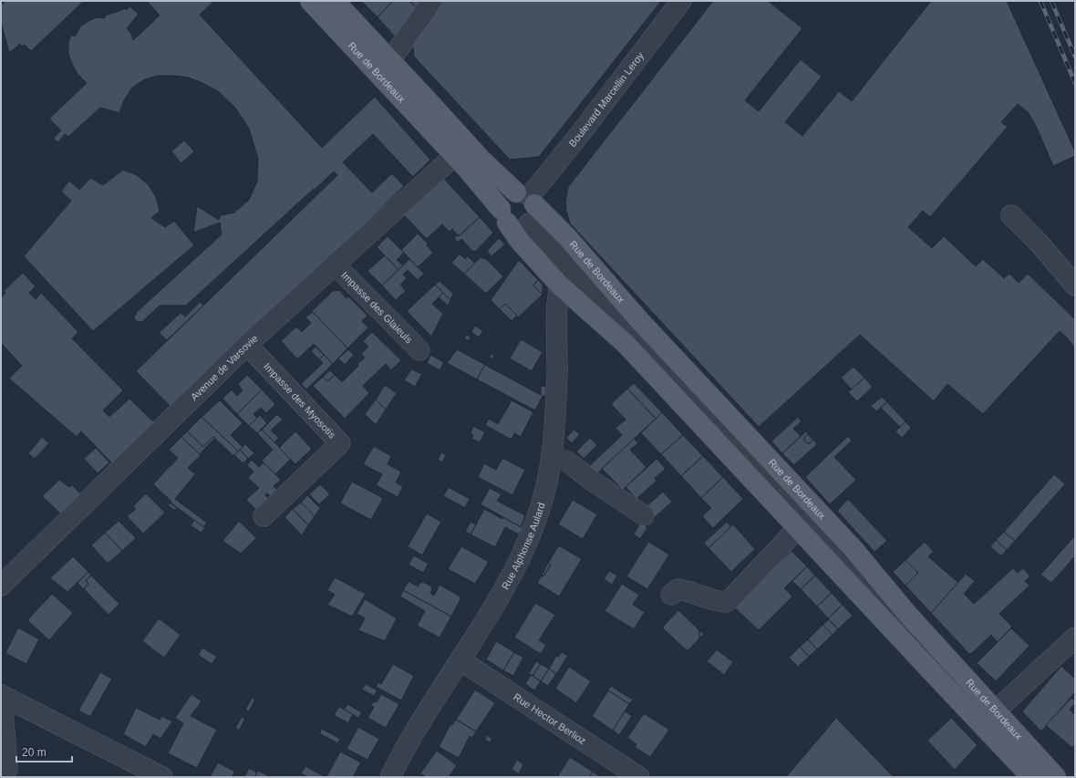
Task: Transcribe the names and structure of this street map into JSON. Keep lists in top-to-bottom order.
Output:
{
  "streets": {
    "main road": ["Rue de Bordeaux"],
    "street": [
      "Boulevard Marcellin Leroy",
      "Impasse des Glaieuls",
      "Avenue de Varsovie",
      "Impasse des Myosotis",
      "Rue Alphonse Aulard",
      "Rue Hector Berlioz"
    ]
  },
  "crossings": [
    ["Rue de Bordeaux", "Boulevard Marcellin Leroy"],
    ["Rue de Bordeaux", "Avenue de Varsovie"],
    ["Rue de Bordeaux", "Rue Alphonse Aulard"],
    ["Impasse des Glaieuls", "Avenue de Varsovie"],
    ["Avenue de Varsovie", "Impasse des Myosotis"],
    ["Rue Alphonse Aulard", "Rue Hector Berlioz"]
  ],
  "scale_bar": "20 m"
}
